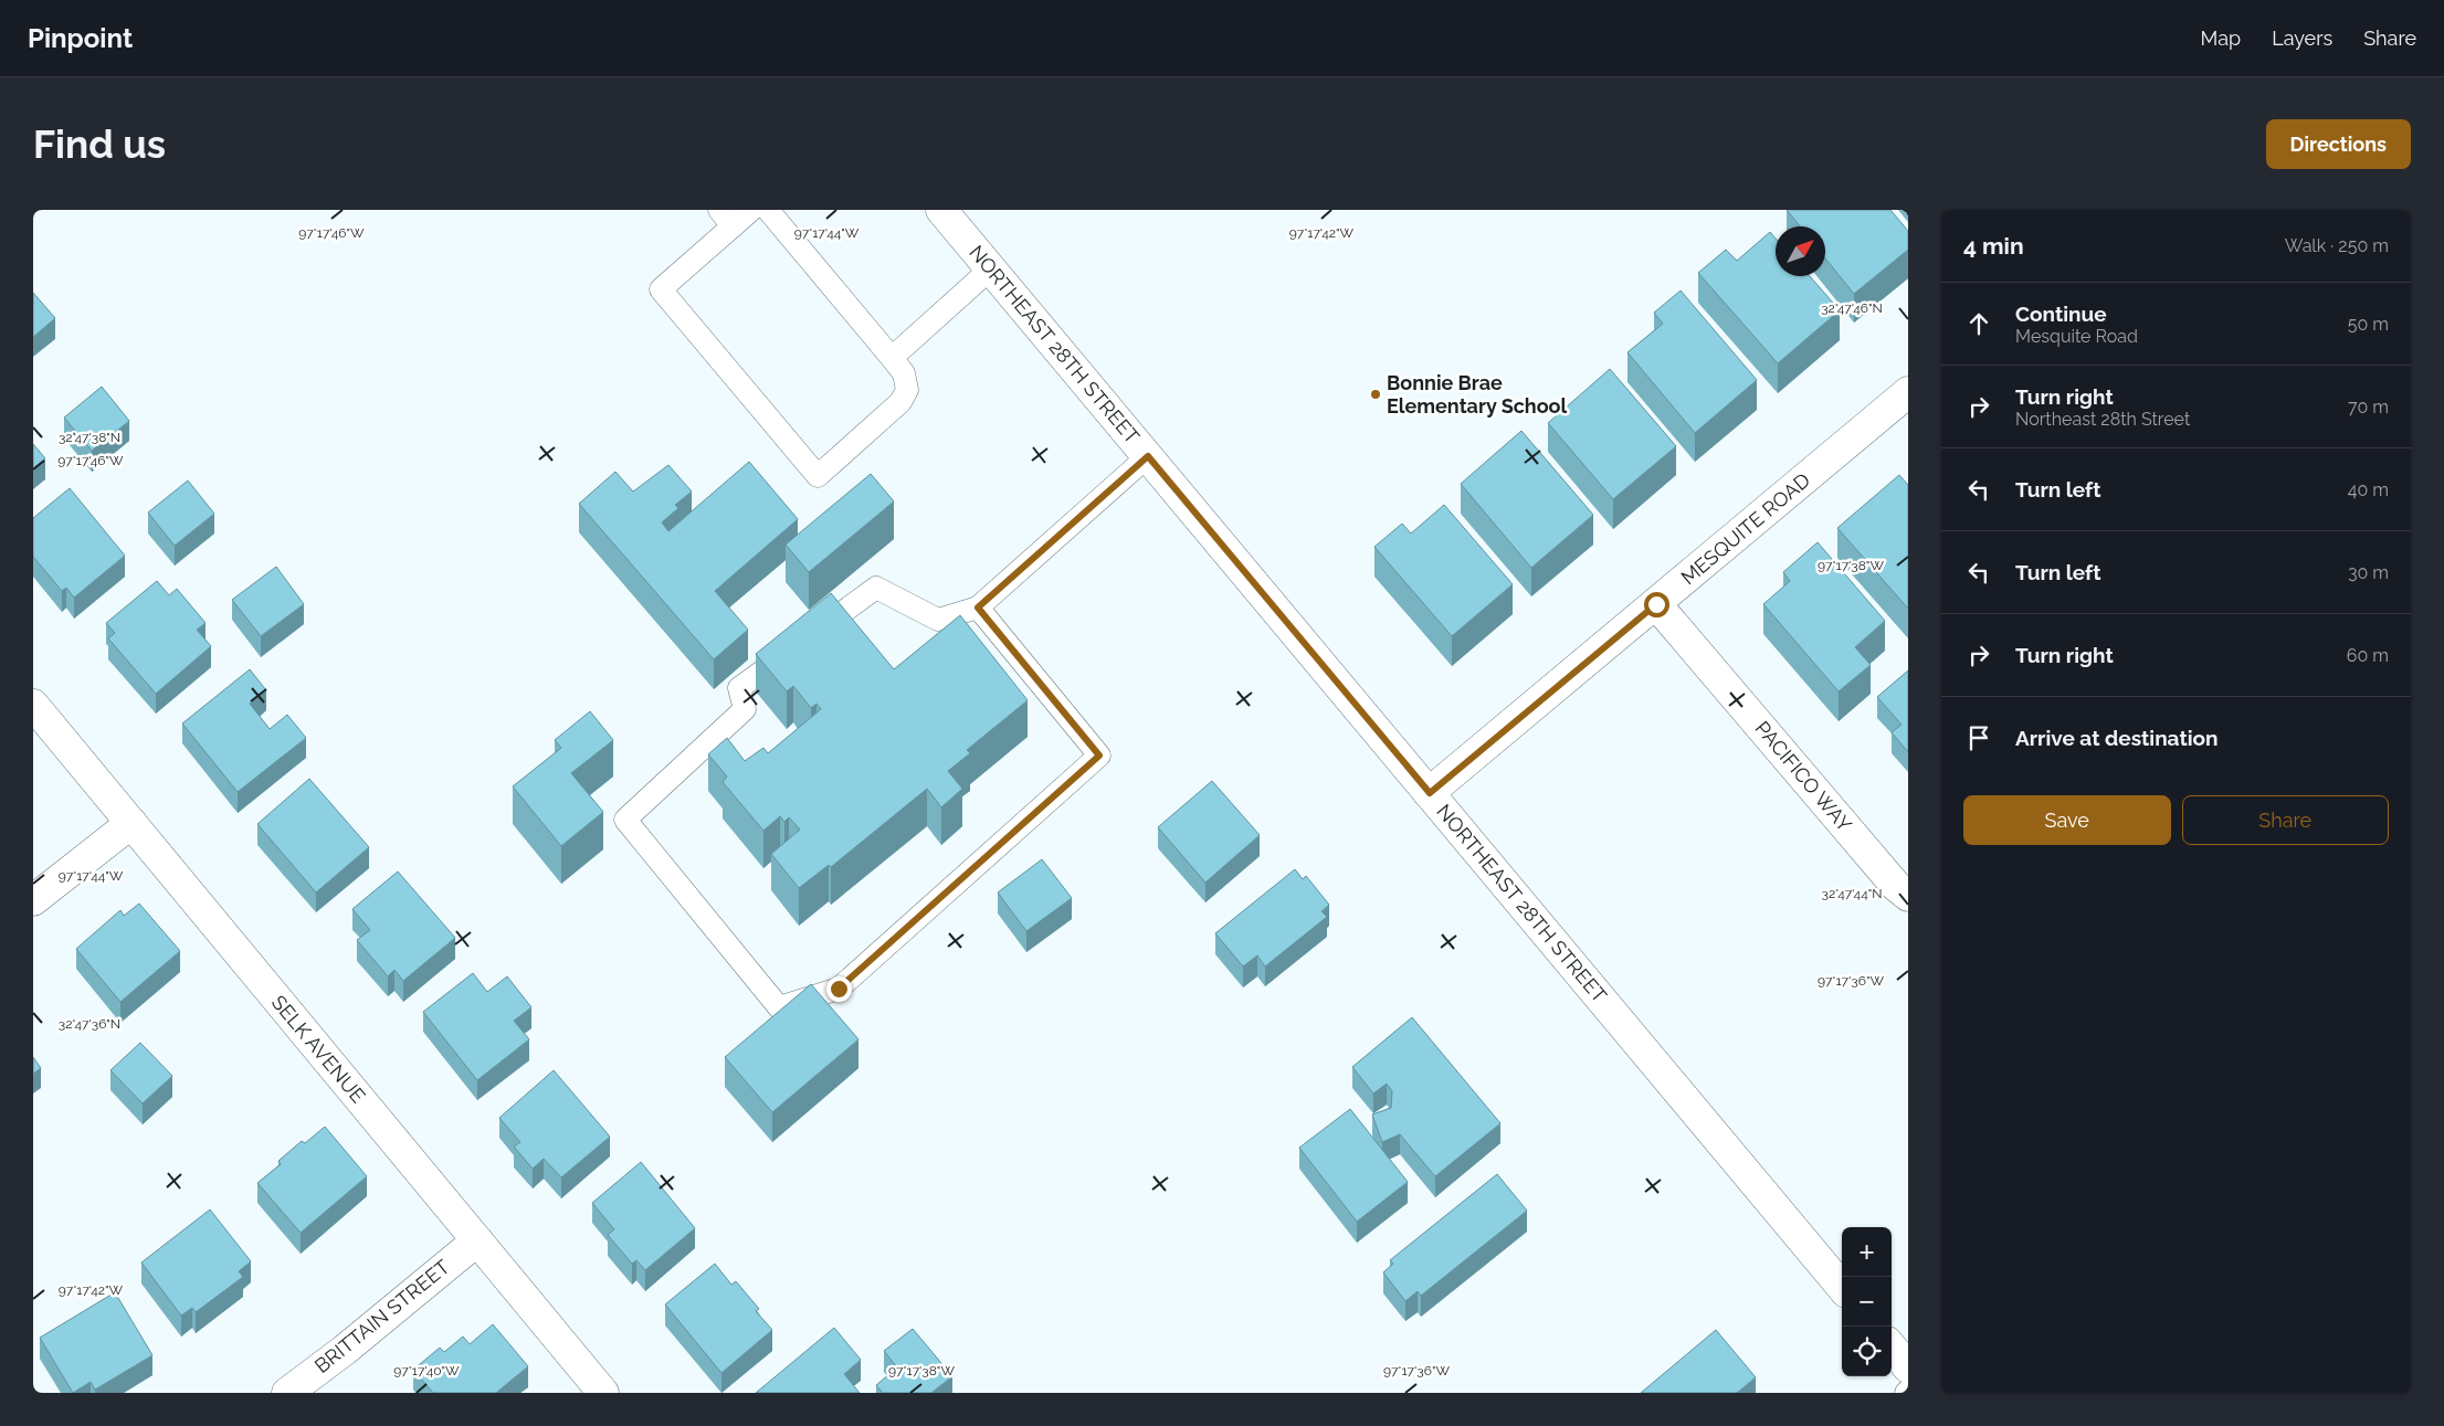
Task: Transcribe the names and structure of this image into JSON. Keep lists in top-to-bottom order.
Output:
{
  "streets": {
    "street": [
      "NORTHEAST 28TH STREET",
      "MESQUITE ROAD",
      "PACIFICO WAY",
      "SELK AVENUE",
      "BRITTAIN STREET"
    ]
  },
  "crossings": [
    ["NORTHEAST 28TH STREET", "MESQUITE ROAD"],
    ["MESQUITE ROAD", "PACIFICO WAY"],
    ["SELK AVENUE", "BRITTAIN STREET"]
  ],
  "places": ["Bonnie Brae Elementary School"],
  "north": "top right",
  "page": {
    "header": "Pinpoint",
    "nav": ["Map", "Layers", "Share"],
    "buttons": [
      "Directions",
      ["Save", "Share"]
    ],
    "title": "Find us",
    "heading": ["4 min", "Walk · 250 m"],
    "list": [
      ["Continue", "Mesquite Road", "50 m"],
      ["Turn right", "Northeast 28th Street", "70 m"],
      ["Turn left", "40 m"],
      ["Turn left", "30 m"],
      ["Turn right", "60 m"],
      "Arrive at destination"
    ],
    "map_buttons": ["+", "−"]
  },
  "coordinates": [
    "97°17'46\"W",
    "97°17'44\"W",
    "97°17'42\"W",
    "32°47'46\"N",
    "32°47'38\"N",
    "97°17'38\"W",
    "32°47'44\"N",
    "97°17'36\"W",
    "32°47'36\"N",
    "97°17'40\"W"
  ]
}
